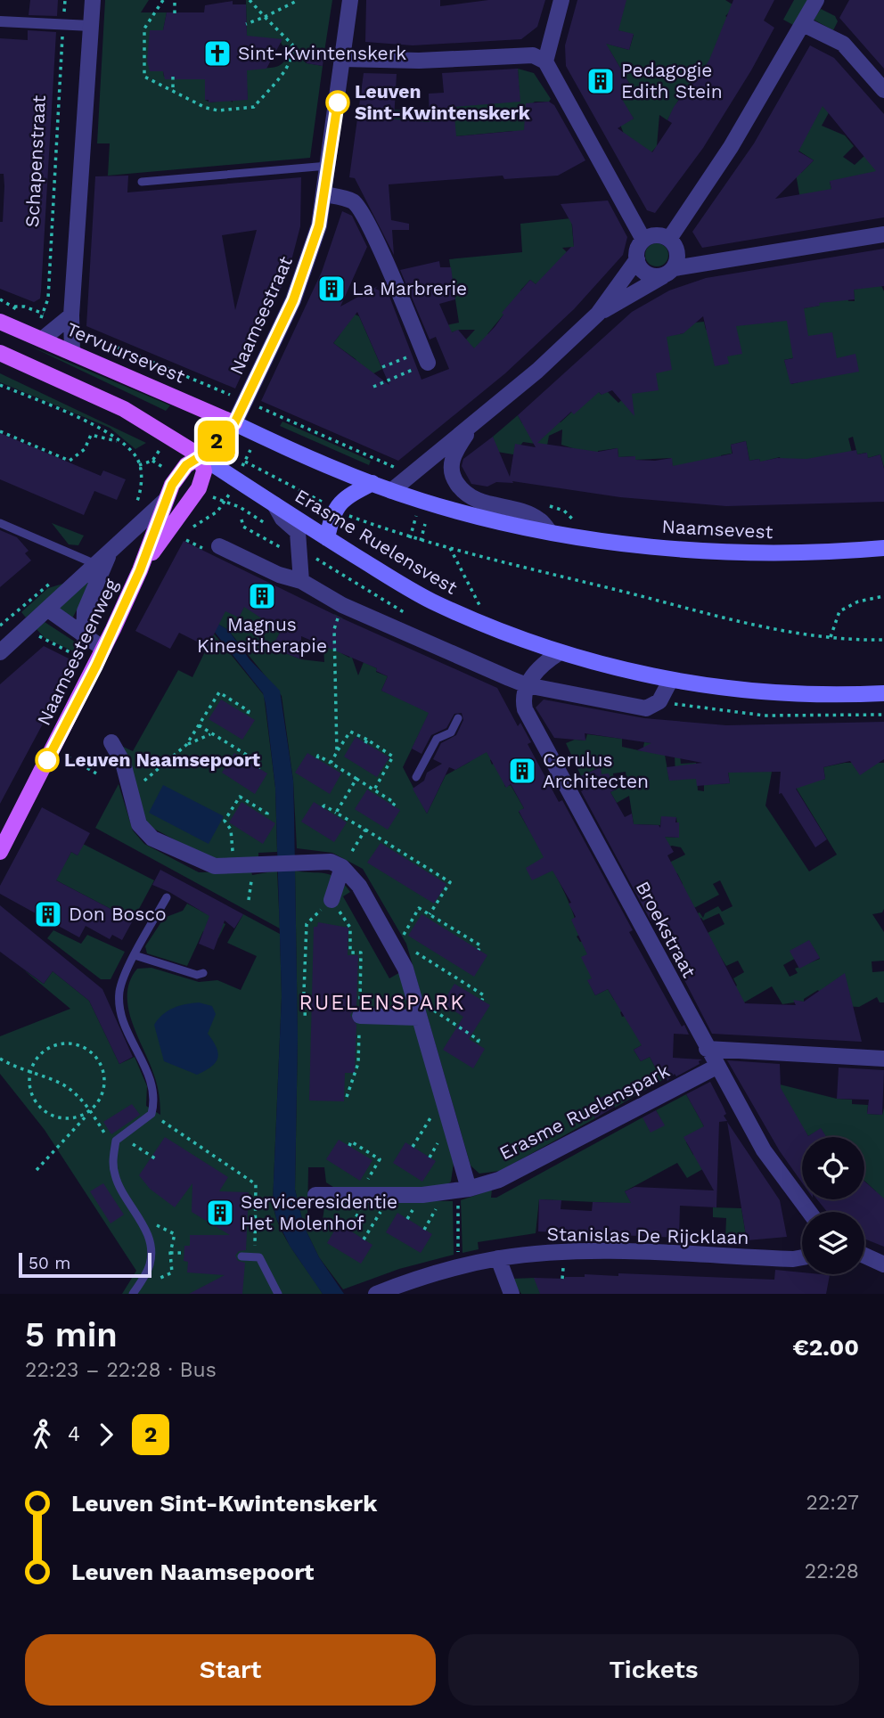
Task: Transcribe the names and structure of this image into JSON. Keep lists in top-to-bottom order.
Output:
{
  "streets": {
    "main road": [
      "Tervuursevest",
      "Naamsevest",
      "Erasme Ruelensvest",
      "Naamsesteenweg"
    ],
    "street": [
      "Naamsestraat",
      "Broekstraat",
      "Erasme Ruelenspark",
      "Stanislas De Rijcklaan"
    ],
    "path": ["Schapenstraat"]
  },
  "crossings": [
    ["Naamsestraat", "Tervuursevest"],
    ["Naamsestraat", "Naamsevest"],
    ["Tervuursevest", "Naamsevest"],
    ["Erasme Ruelensvest", "Naamsesteenweg"],
    ["Broekstraat", "Erasme Ruelenspark"]
  ],
  "districts": ["RUELENSPARK"],
  "places": {
    "church": ["Sint-Kwintenskerk"],
    "building": [
      "Pedagogie Edith Stein",
      "La Marbrerie",
      "Magnus Kinesitherapie",
      "Cerulus Architecten",
      "Don Bosco",
      "Serviceresidentie Het Molenhof"
    ],
    "other": ["Leuven Sint-Kwintenskerk", "Leuven Naamsepoort"]
  },
  "lines": ["bus line 2"],
  "scale_bar": "50 m",
  "page": {
    "on_map": "2",
    "scale": "50 m",
    "heading": ["5 min", "22:23 – 22:28 · Bus", "€2.00"],
    "legs": ["4", "2"],
    "list": [
      {
        "name": "Leuven Sint-Kwintenskerk",
        "value": "22:27"
      },
      {
        "name": "Leuven Naamsepoort",
        "value": "22:28"
      }
    ],
    "buttons": ["Start", "Tickets"]
  }
}
